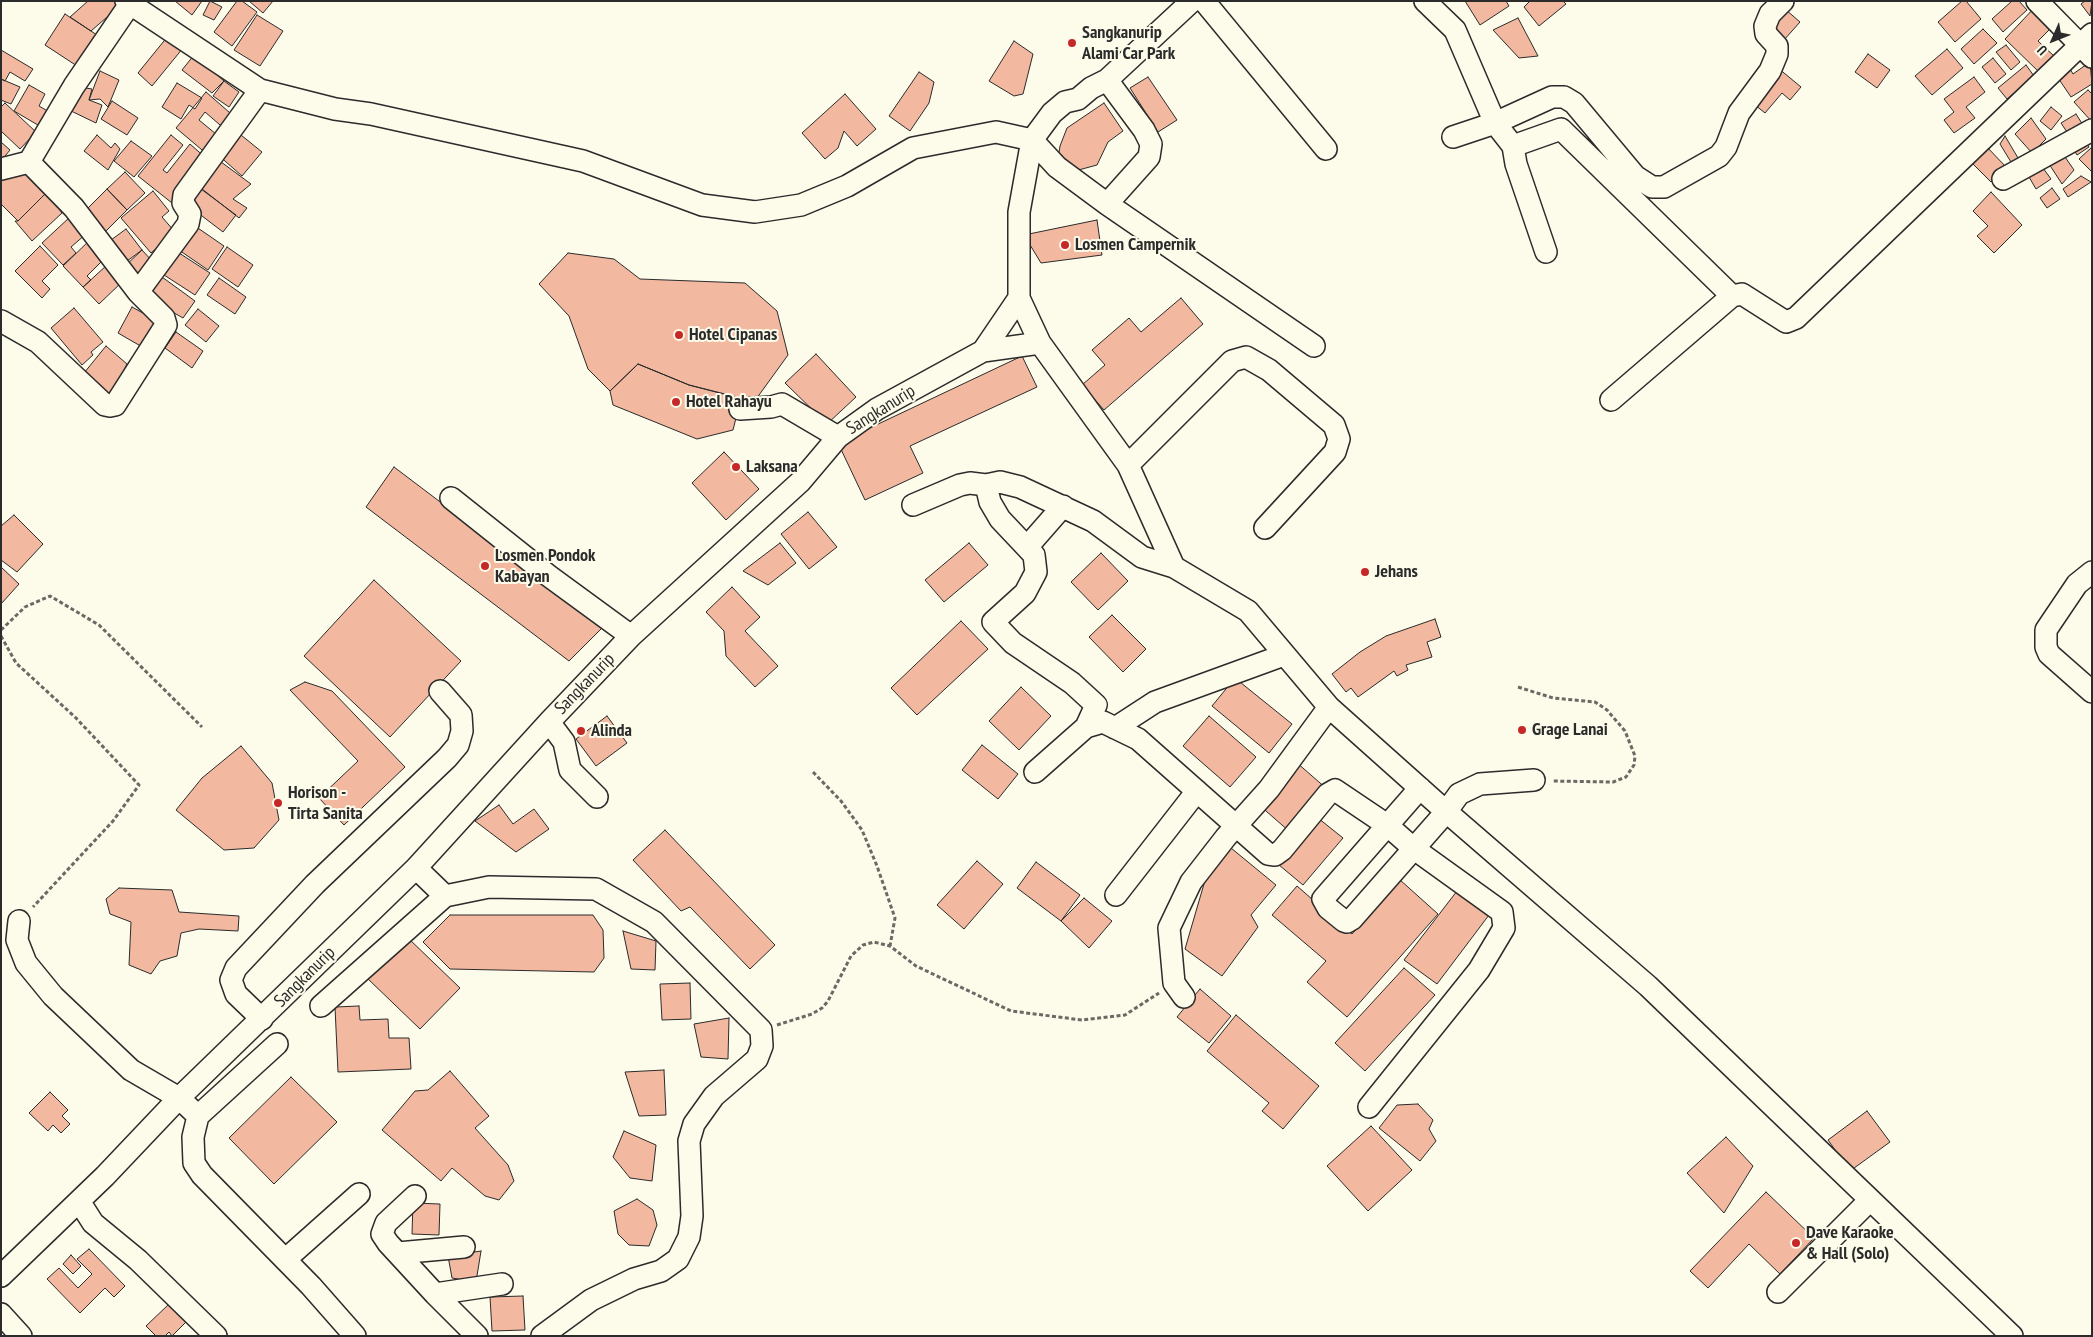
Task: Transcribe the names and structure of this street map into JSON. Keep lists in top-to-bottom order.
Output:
{
  "streets": {
    "street": ["Sangkanurip"]
  },
  "places": [
    "Sangkanurip Alami Car Park",
    "Losmen Campernik",
    "Hotel Cipanas",
    "Hotel Rahayu",
    "Laksana",
    "Losmen Pondok Kabayan",
    "Jehans",
    "Grage Lanai",
    "Alinda",
    "Horison - Tirta Sanita",
    "Dave Karaoke & Hall (Solo)"
  ],
  "north": "bottom left"
}
